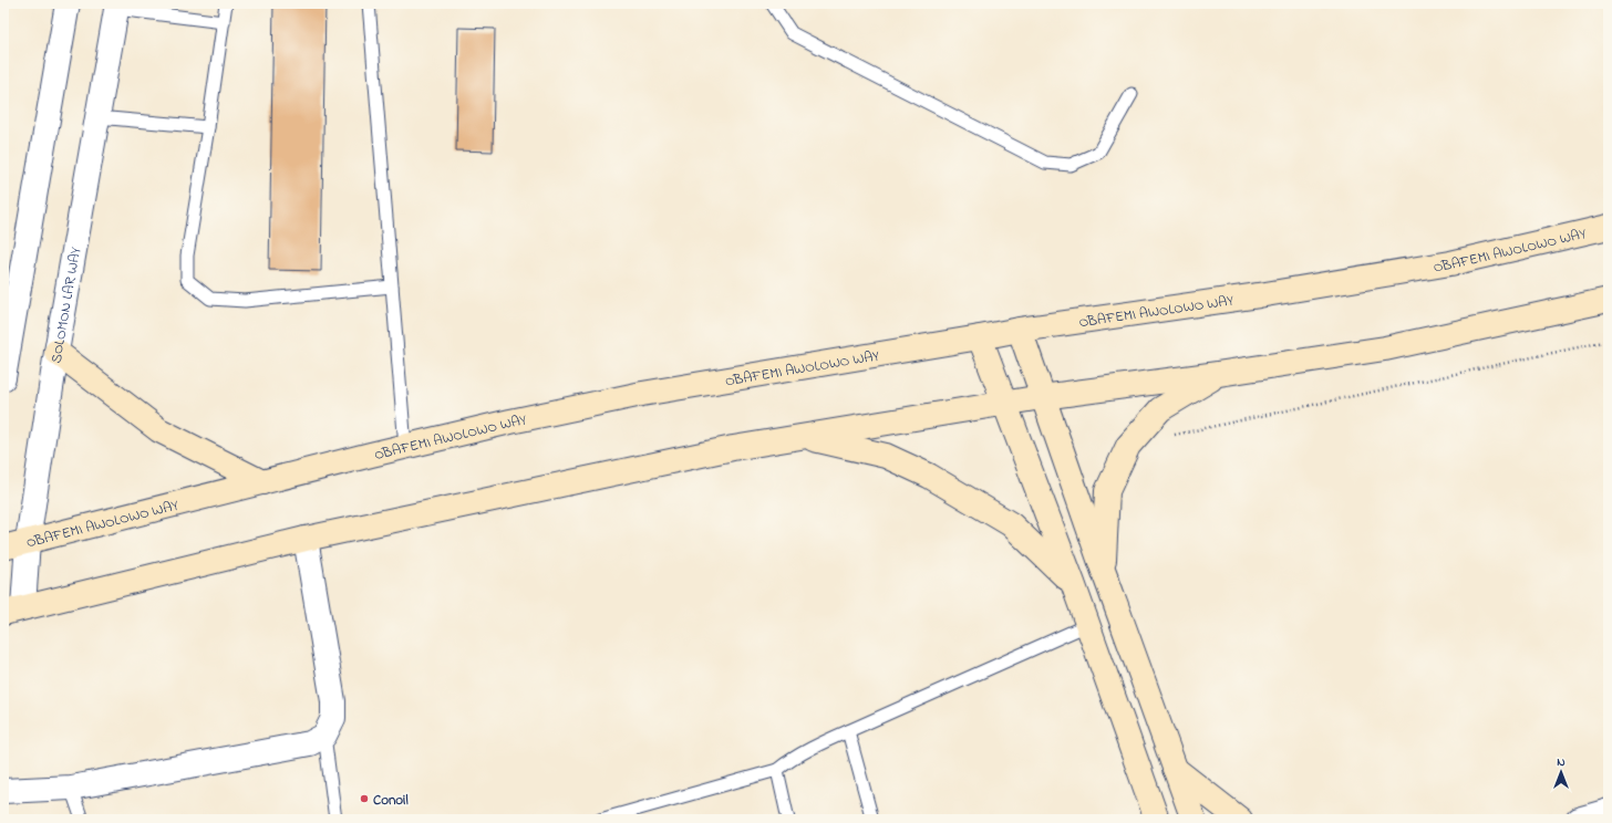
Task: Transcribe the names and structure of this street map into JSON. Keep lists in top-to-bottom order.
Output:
{
  "streets": {
    "main road": ["OBAFEMI AWOLOWO WAY"],
    "street": ["SOLOMON LAR WAY"]
  },
  "crossings": [
    ["OBAFEMI AWOLOWO WAY", "SOLOMON LAR WAY"]
  ],
  "places": ["Conoil"],
  "north": "top"
}
